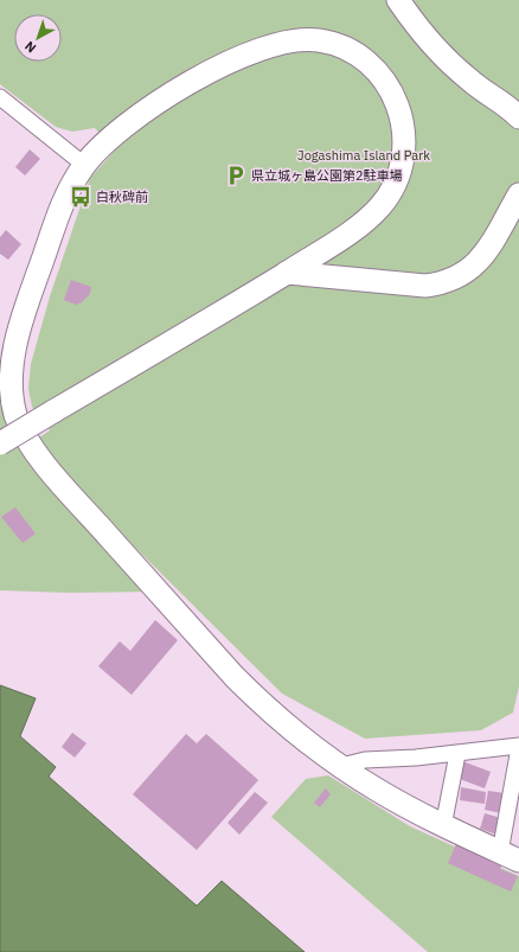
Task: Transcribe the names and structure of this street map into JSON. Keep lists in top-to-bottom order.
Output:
{
  "parks": ["Jogashima Island Park"],
  "places": {
    "parking": ["県立城ヶ島公園第2駐車場"],
    "bus stop": ["白秋碑前"]
  },
  "north": "bottom left"
}
